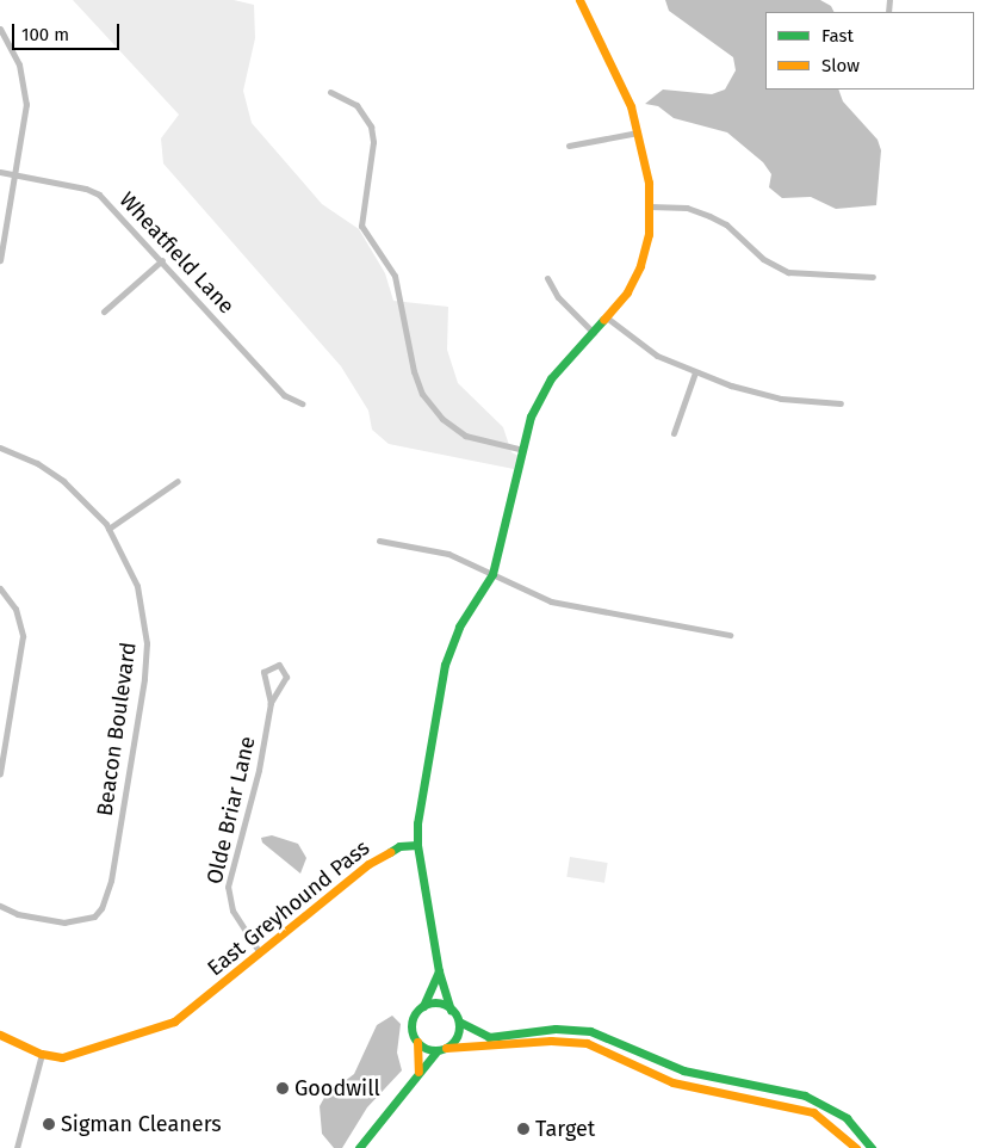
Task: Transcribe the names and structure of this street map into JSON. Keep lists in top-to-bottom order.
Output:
{
  "streets": {
    "street": [
      "Wheatfield Lane",
      "Beacon Boulevard",
      "Olde Briar Lane",
      "East Greyhound Pass"
    ]
  },
  "crossings": [
    ["Olde Briar Lane", "East Greyhound Pass"]
  ],
  "places": ["Goodwill", "Sigman Cleaners", "Target"],
  "legend": ["Fast", "Slow"],
  "scale_bar": "100 m"
}
